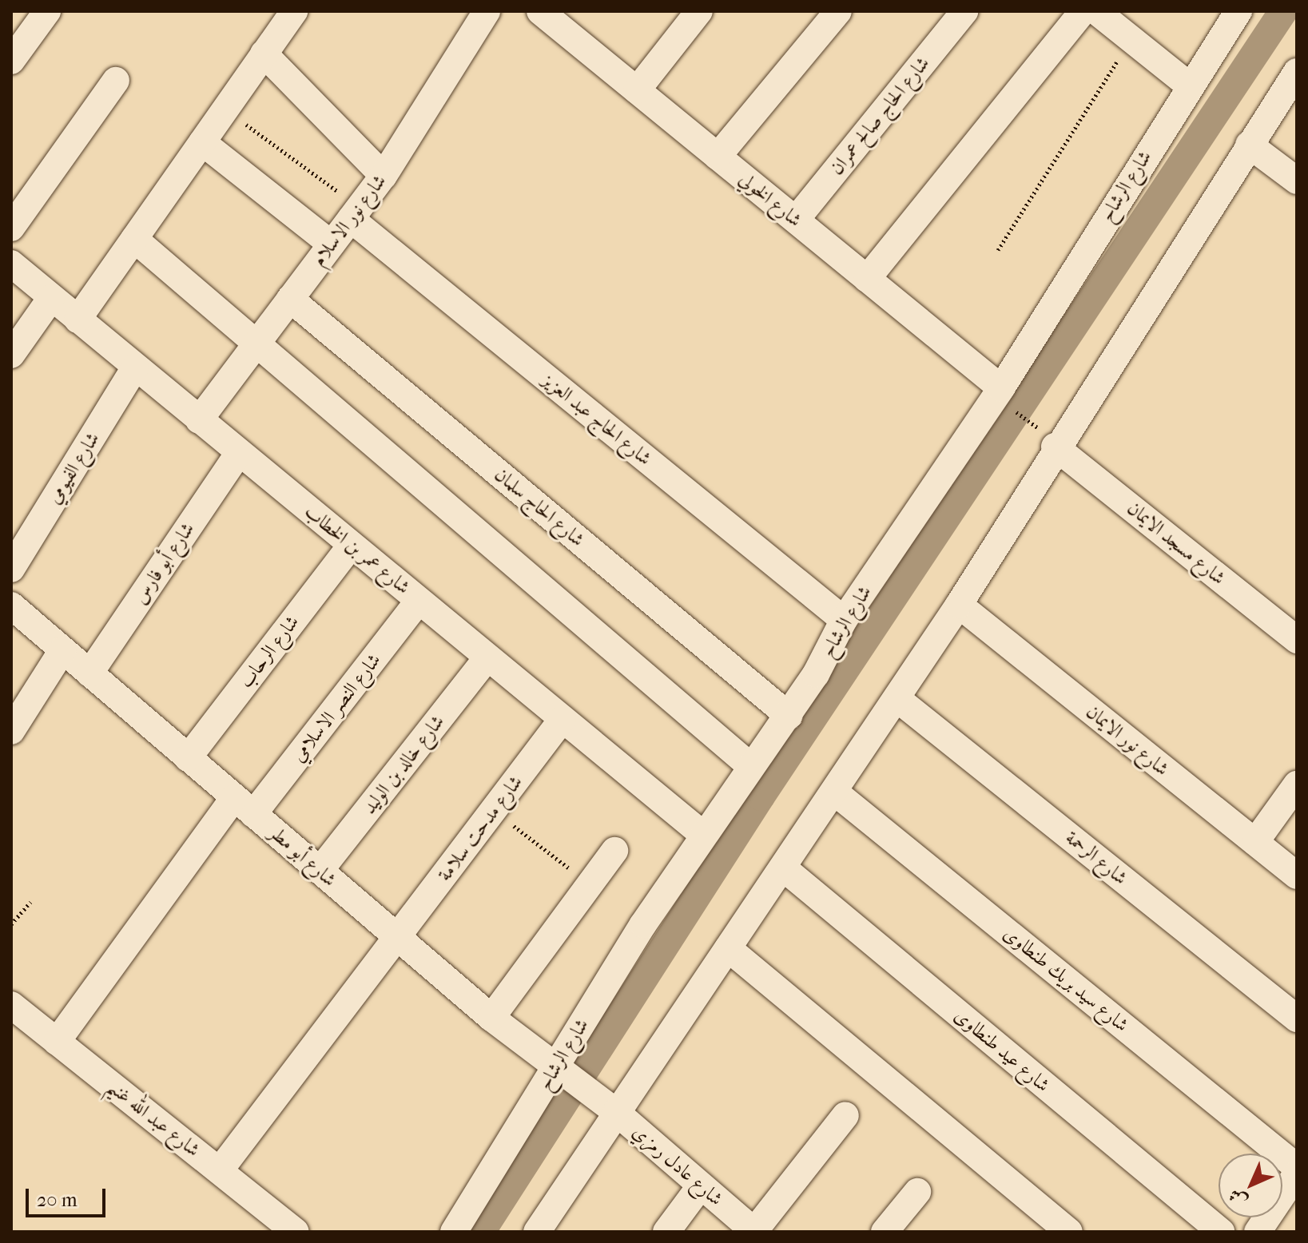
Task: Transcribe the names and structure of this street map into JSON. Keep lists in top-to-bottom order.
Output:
{
  "streets": {
    "street": [
      "شارع الحاج صالح عمران",
      "شارع الرشاح",
      "شارع الخولي",
      "شارع نور الاسلام",
      "شارع الحاج عبد العزيز",
      "شارع الفيومي",
      "شارع الحاج سلمان",
      "شارع مسجد الايمان",
      "شارع عمر بن الخطاب",
      "شارع أبو فارس",
      "شارع الرحاب",
      "شارع النصر الاسلامي",
      "شارع نور الايمان",
      "شارع خالد بن الوليد",
      "شارع مدحت سلامة",
      "شارع أبو مطر",
      "شارع الرحمة",
      "شارع سيد بريك طنطاوى",
      "شارع عيد طنطاوى",
      "شارع عبد الله غنيم",
      "شارع عادل رمزي"
    ]
  },
  "crossings": [
    ["شارع الحاج صالح عمران", "شارع الخولي"],
    ["شارع الرشاح", "شارع الخولي"],
    ["شارع الرشاح", "شارع الحاج عبد العزيز"],
    ["شارع الرشاح", "شارع الحاج سلمان"],
    ["شارع الرشاح", "شارع عمر بن الخطاب"],
    ["شارع الرشاح", "شارع أبو مطر"],
    ["شارع نور الاسلام", "شارع الحاج عبد العزيز"],
    ["شارع نور الاسلام", "شارع الحاج سلمان"],
    ["شارع نور الاسلام", "شارع عمر بن الخطاب"],
    ["شارع الفيومي", "شارع عمر بن الخطاب"],
    ["شارع عمر بن الخطاب", "شارع أبو فارس"],
    ["شارع عمر بن الخطاب", "شارع الرحاب"],
    ["شارع عمر بن الخطاب", "شارع النصر الاسلامي"],
    ["شارع عمر بن الخطاب", "شارع خالد بن الوليد"],
    ["شارع عمر بن الخطاب", "شارع مدحت سلامة"],
    ["شارع أبو فارس", "شارع أبو مطر"],
    ["شارع الرحاب", "شارع أبو مطر"],
    ["شارع النصر الاسلامي", "شارع أبو مطر"],
    ["شارع النصر الاسلامي", "شارع عبد الله غنيم"],
    ["شارع خالد بن الوليد", "شارع أبو مطر"],
    ["شارع مدحت سلامة", "شارع أبو مطر"],
    ["شارع مدحت سلامة", "شارع عبد الله غنيم"],
    ["شارع أبو مطر", "شارع عادل رمزي"]
  ],
  "scale_bar": "20 m",
  "north": "bottom left"
}
